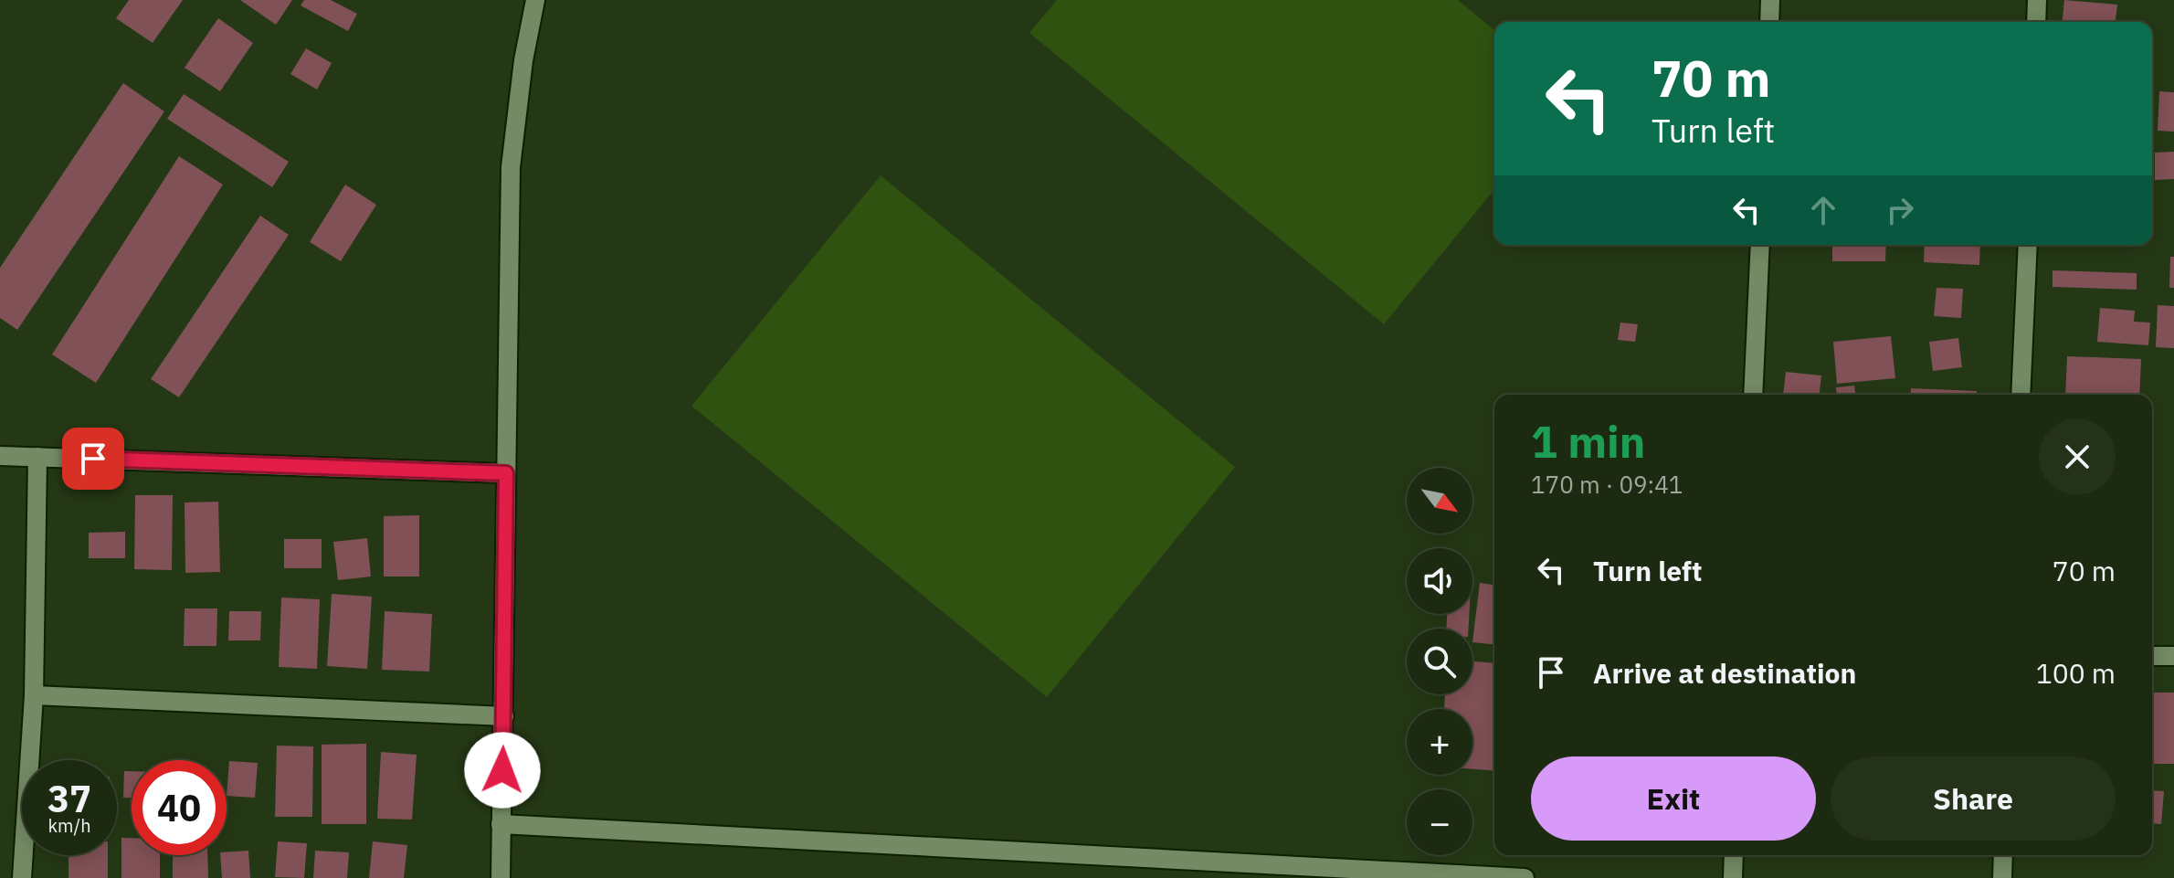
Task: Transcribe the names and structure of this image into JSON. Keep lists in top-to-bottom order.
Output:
{
  "north": "bottom right",
  "page": {
    "turn": ["70 m", "Turn left"],
    "heading": ["1 min", "170 m · 09:41"],
    "map_buttons": ["+", "−"],
    "list": [
      {
        "name": "Turn left",
        "value": "70 m"
      },
      {
        "name": "Arrive at destination",
        "value": "100 m"
      }
    ],
    "buttons": ["Exit", "Share"],
    "speed": "37 km/h",
    "limit": "40"
  }
}
